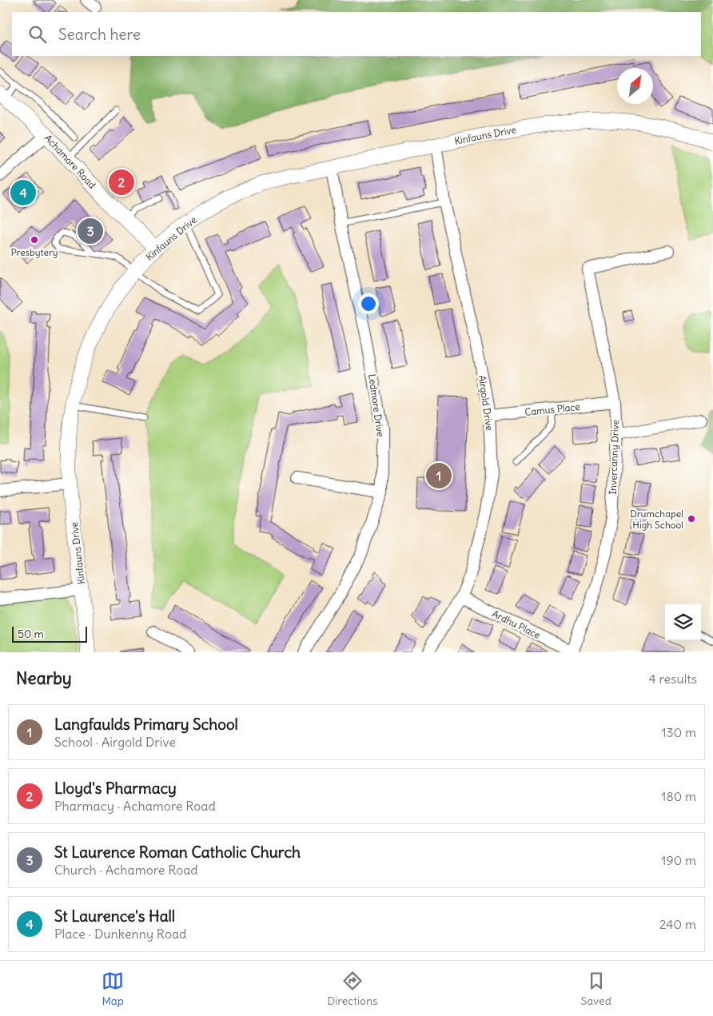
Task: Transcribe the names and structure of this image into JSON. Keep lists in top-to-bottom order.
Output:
{
  "streets": {
    "street": [
      "Kinfauns Drive",
      "Achamore Road",
      "Airgold Drive",
      "Ledmore Drive",
      "Camus Place",
      "Invercanny Drive",
      "Ardhu Place"
    ]
  },
  "crossings": [
    ["Kinfauns Drive", "Achamore Road"],
    ["Kinfauns Drive", "Airgold Drive"],
    ["Kinfauns Drive", "Ledmore Drive"],
    ["Airgold Drive", "Camus Place"],
    ["Airgold Drive", "Ardhu Place"],
    ["Camus Place", "Invercanny Drive"],
    ["Invercanny Drive", "Ardhu Place"]
  ],
  "places": ["Presbytery", "Drumchapel High School"],
  "scale_bar": "50 m",
  "north": "top right",
  "page": {
    "search": "Search here",
    "pins": [
      "2",
      "4",
      "3",
      "1"
    ],
    "scale": "50 m",
    "heading": ["Nearby", "4 results"],
    "list": [
      {
        "mark": "1",
        "name": "Langfaulds Primary School",
        "note": "School · Airgold Drive",
        "value": "130 m"
      },
      {
        "mark": "2",
        "name": "Lloyd's Pharmacy",
        "note": "Pharmacy · Achamore Road",
        "value": "180 m"
      },
      {
        "mark": "3",
        "name": "St Laurence Roman Catholic Church",
        "note": "Church · Achamore Road",
        "value": "190 m"
      },
      {
        "mark": "4",
        "name": "St Laurence's Hall",
        "note": "Place · Dunkenny Road",
        "value": "240 m"
      }
    ],
    "nav": ["Map", "Directions", "Saved"]
  }
}
